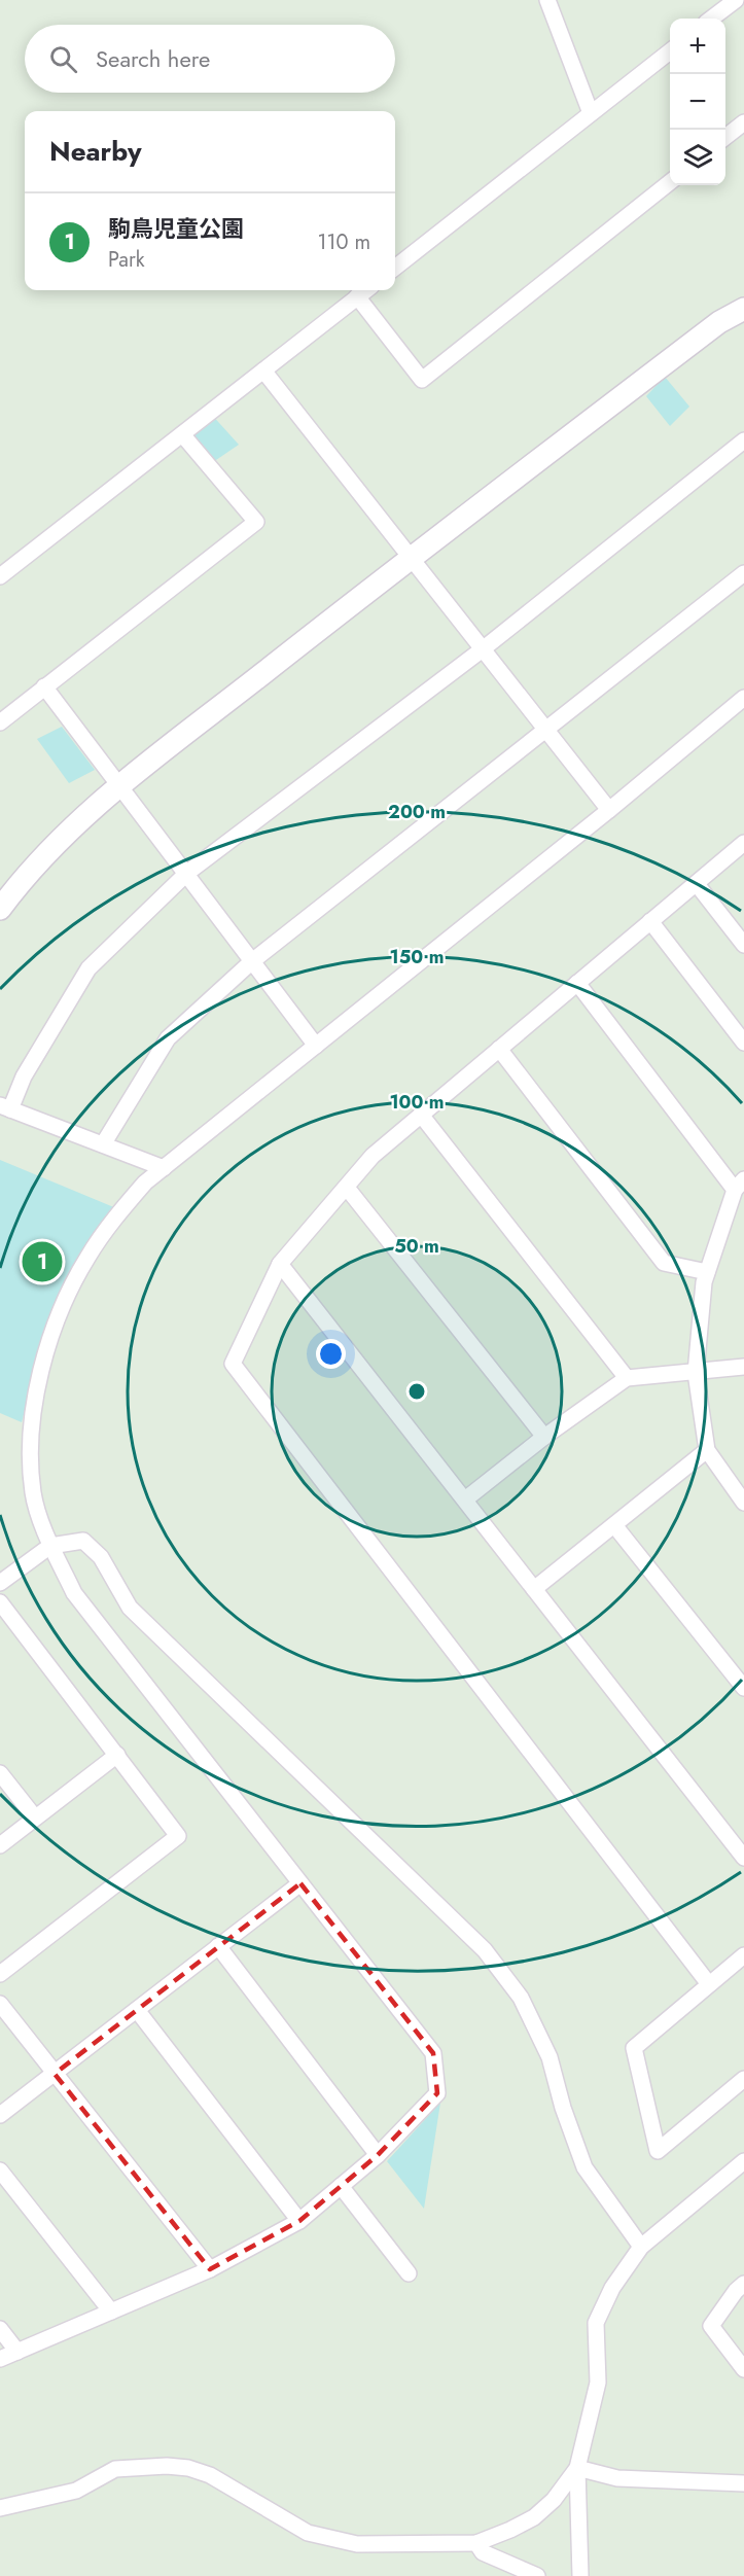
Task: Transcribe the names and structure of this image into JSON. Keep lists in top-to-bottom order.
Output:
{
  "page": {
    "map_buttons": ["+", "−"],
    "search": "Search here",
    "heading": "Nearby",
    "list": [
      {
        "mark": "1",
        "name": "駒鳥児童公園",
        "note": "Park",
        "value": "110 m"
      }
    ],
    "pins": "1"
  },
  "rings": [
    "200 m",
    "150 m",
    "100 m",
    "50 m"
  ]
}
